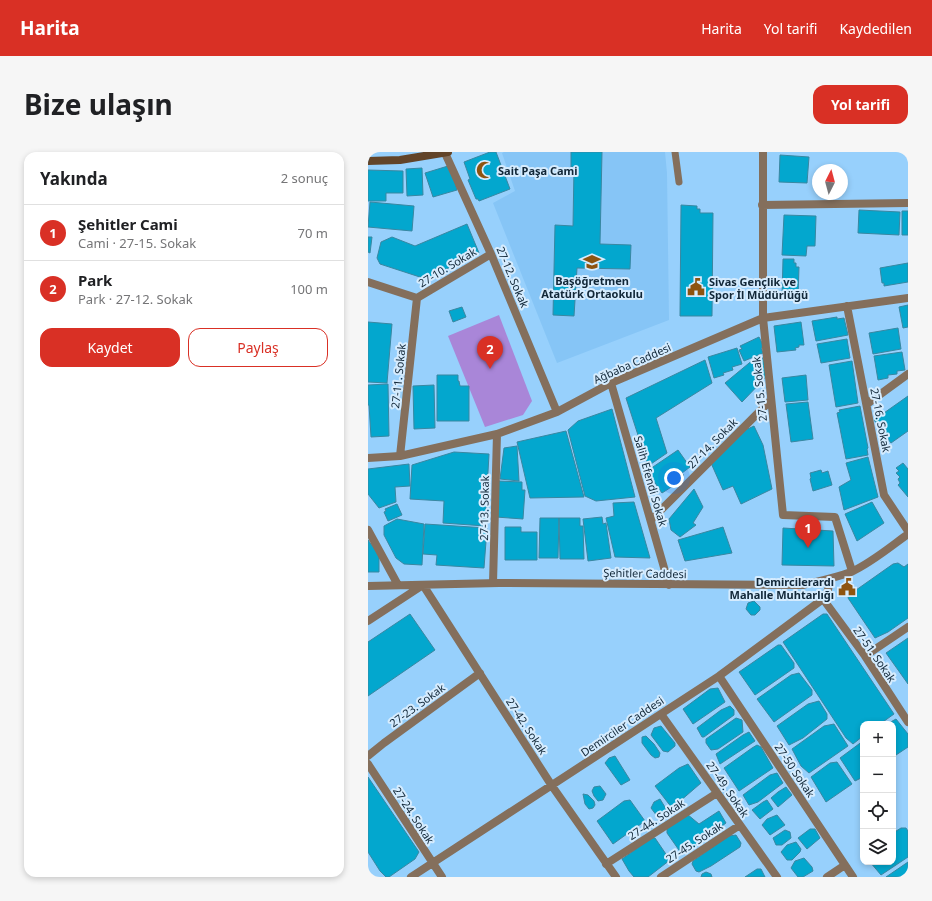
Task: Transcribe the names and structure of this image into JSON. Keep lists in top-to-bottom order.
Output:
{
  "streets": {
    "street": [
      "27-10. Sokak",
      "27-12. Sokak",
      "Ağbaba Caddesi",
      "27-11. Sokak",
      "27-15. Sokak",
      "27-16. Sokak",
      "27-14. Sokak",
      "Salih Efendi Sokak",
      "27-13. Sokak",
      "Şehitler Caddesi",
      "27-51. Sokak",
      "27-23. Sokak",
      "27-42. Sokak",
      "Demirciler Caddesi",
      "27-50 Sokak",
      "27-49. Sokak",
      "27-24. Sokak",
      "27-44. Sokak",
      "27-45. Sokak"
    ]
  },
  "crossings": [
    ["27-10. Sokak", "27-12. Sokak"],
    ["27-10. Sokak", "27-11. Sokak"],
    ["27-12. Sokak", "Ağbaba Caddesi"],
    ["Ağbaba Caddesi", "27-11. Sokak"],
    ["Ağbaba Caddesi", "27-15. Sokak"],
    ["Ağbaba Caddesi", "27-16. Sokak"],
    ["Ağbaba Caddesi", "Salih Efendi Sokak"],
    ["Ağbaba Caddesi", "27-13. Sokak"],
    ["27-15. Sokak", "27-14. Sokak"],
    ["27-15. Sokak", "Şehitler Caddesi"],
    ["27-14. Sokak", "Salih Efendi Sokak"],
    ["Salih Efendi Sokak", "Şehitler Caddesi"],
    ["27-13. Sokak", "Şehitler Caddesi"],
    ["Şehitler Caddesi", "27-42. Sokak"],
    ["27-51. Sokak", "Demirciler Caddesi"],
    ["27-23. Sokak", "27-42. Sokak"],
    ["27-42. Sokak", "Demirciler Caddesi"],
    ["27-42. Sokak", "27-44. Sokak"],
    ["Demirciler Caddesi", "27-50 Sokak"],
    ["Demirciler Caddesi", "27-49. Sokak"],
    ["Demirciler Caddesi", "27-24. Sokak"],
    ["27-49. Sokak", "27-44. Sokak"],
    ["27-49. Sokak", "27-45. Sokak"]
  ],
  "places": {
    "mosque": ["Sait Paşa Cami"],
    "school or university": ["Başöğretmen Atatürk Ortaokulu"],
    "public building": ["Sivas Gençlik ve Spor İl Müdürlüğü", "Demircilerardı Mahalle Muhtarlığı"]
  },
  "north": "top",
  "page": {
    "header": "Harita",
    "nav": ["Harita", "Yol tarifi", "Kaydedilen"],
    "title": "Bize ulaşın",
    "buttons": [
      "Yol tarifi",
      ["Kaydet", "Paylaş"]
    ],
    "heading": ["Yakında", "2 sonuç"],
    "list": [
      {
        "mark": "1",
        "name": "Şehitler Cami",
        "note": "Cami · 27-15. Sokak",
        "value": "70 m"
      },
      {
        "mark": "2",
        "name": "Park",
        "note": "Park · 27-12. Sokak",
        "value": "100 m"
      }
    ],
    "pins": ["2", "1"],
    "map_buttons": ["+", "−"]
  }
}
